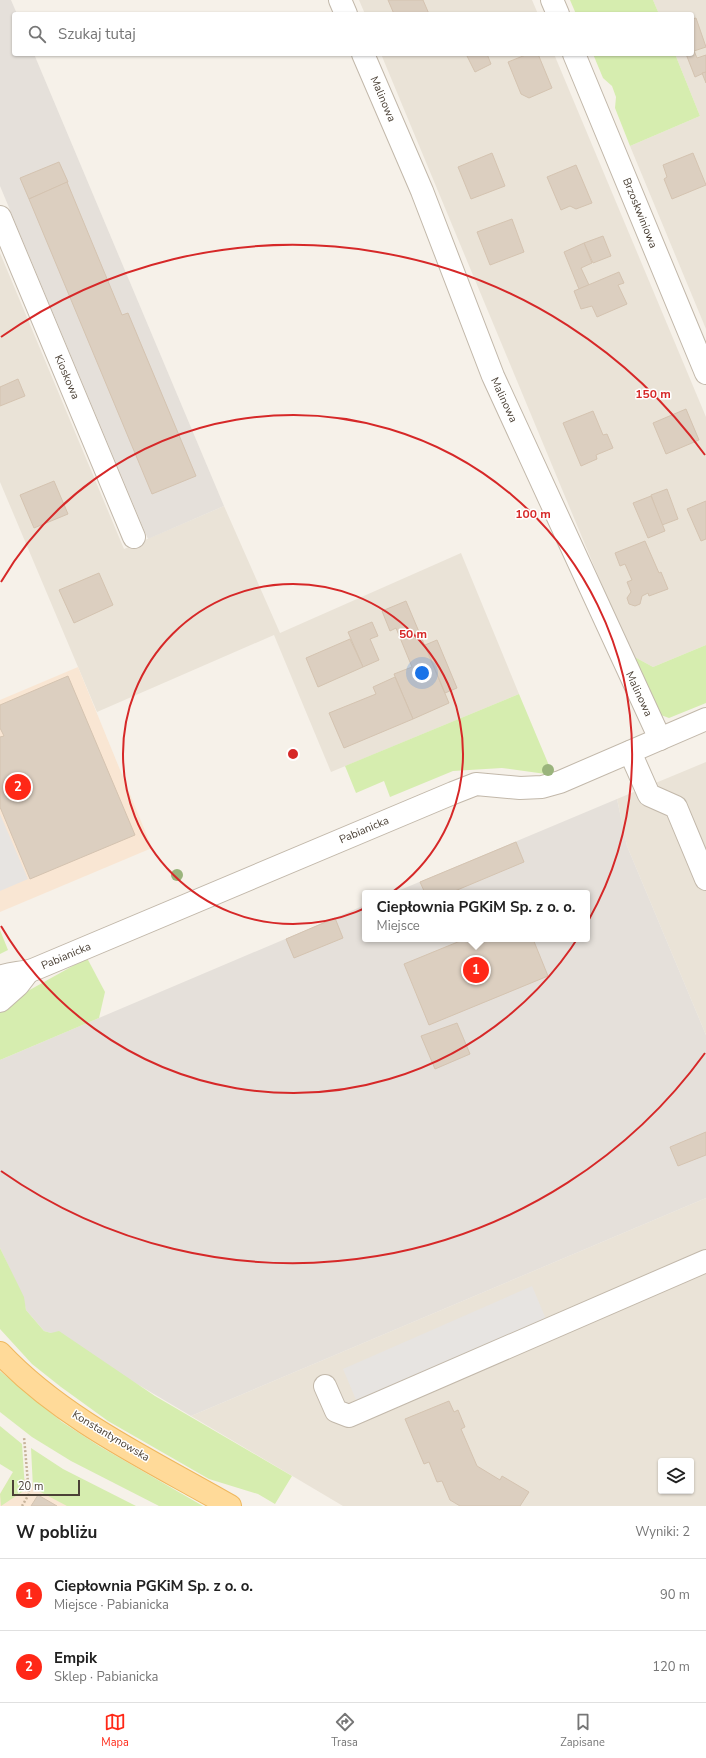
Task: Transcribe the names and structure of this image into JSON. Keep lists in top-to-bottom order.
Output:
{
  "streets": {
    "main road": ["Konstantynowska"],
    "street": [
      "Malinowa",
      "Brzoskwiniowa",
      "Kioskowa",
      "Pabianicka"
    ]
  },
  "crossings": [
    ["Malinowa", "Pabianicka"]
  ],
  "scale_bar": "20 m",
  "page": {
    "search": "Szukaj tutaj",
    "pins": ["2", "1"],
    "popup": ["Ciepłownia PGKiM Sp. z o. o.", "Miejsce"],
    "scale": "20 m",
    "heading": ["W pobliżu", "Wyniki: 2"],
    "list": [
      {
        "mark": "1",
        "name": "Ciepłownia PGKiM Sp. z o. o.",
        "note": "Miejsce · Pabianicka",
        "value": "90 m"
      },
      {
        "mark": "2",
        "name": "Empik",
        "note": "Sklep · Pabianicka",
        "value": "120 m"
      }
    ],
    "nav": ["Mapa", "Trasa", "Zapisane"]
  },
  "rings": ["150 m", "100 m", "50 m"]
}
